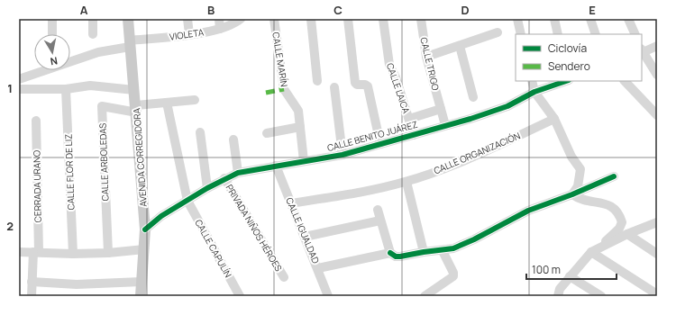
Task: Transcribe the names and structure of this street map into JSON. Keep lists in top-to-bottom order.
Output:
{
  "streets": {
    "main road": ["AVENIDA CORREGIDORA"],
    "street": [
      "VIOLETA",
      "CALLE MARÍN",
      "CALLE TRIGO",
      "CALLE LAICA",
      "CALLE BENITO JUÁREZ",
      "CALLE ORGANIZACIÓN",
      "CALLE ARBOLEDAS",
      "CALLE FLOR DE LIZ",
      "CERRADA URANO",
      "PRIVADA NIÑOS HÉROES",
      "CALLE IGUALDAD",
      "CALLE CAPULÍN"
    ]
  },
  "crossings": [
    ["VIOLETA", "AVENIDA CORREGIDORA"],
    ["CALLE MARÍN", "CALLE BENITO JUÁREZ"],
    ["CALLE TRIGO", "CALLE BENITO JUÁREZ"],
    ["CALLE LAICA", "CALLE BENITO JUÁREZ"],
    ["CALLE BENITO JUÁREZ", "AVENIDA CORREGIDORA"],
    ["CALLE BENITO JUÁREZ", "PRIVADA NIÑOS HÉROES"],
    ["CALLE BENITO JUÁREZ", "CALLE IGUALDAD"],
    ["CALLE BENITO JUÁREZ", "CALLE CAPULÍN"],
    ["CALLE ORGANIZACIÓN", "CALLE IGUALDAD"],
    ["AVENIDA CORREGIDORA", "CALLE ARBOLEDAS"]
  ],
  "legend": ["Ciclovía", "Sendero"],
  "scale_bar": "100 m",
  "north": "bottom",
  "grid": {
    "columns": [
      "A",
      "B",
      "C",
      "D",
      "E"
    ],
    "rows": ["1", "2"]
  }
}
